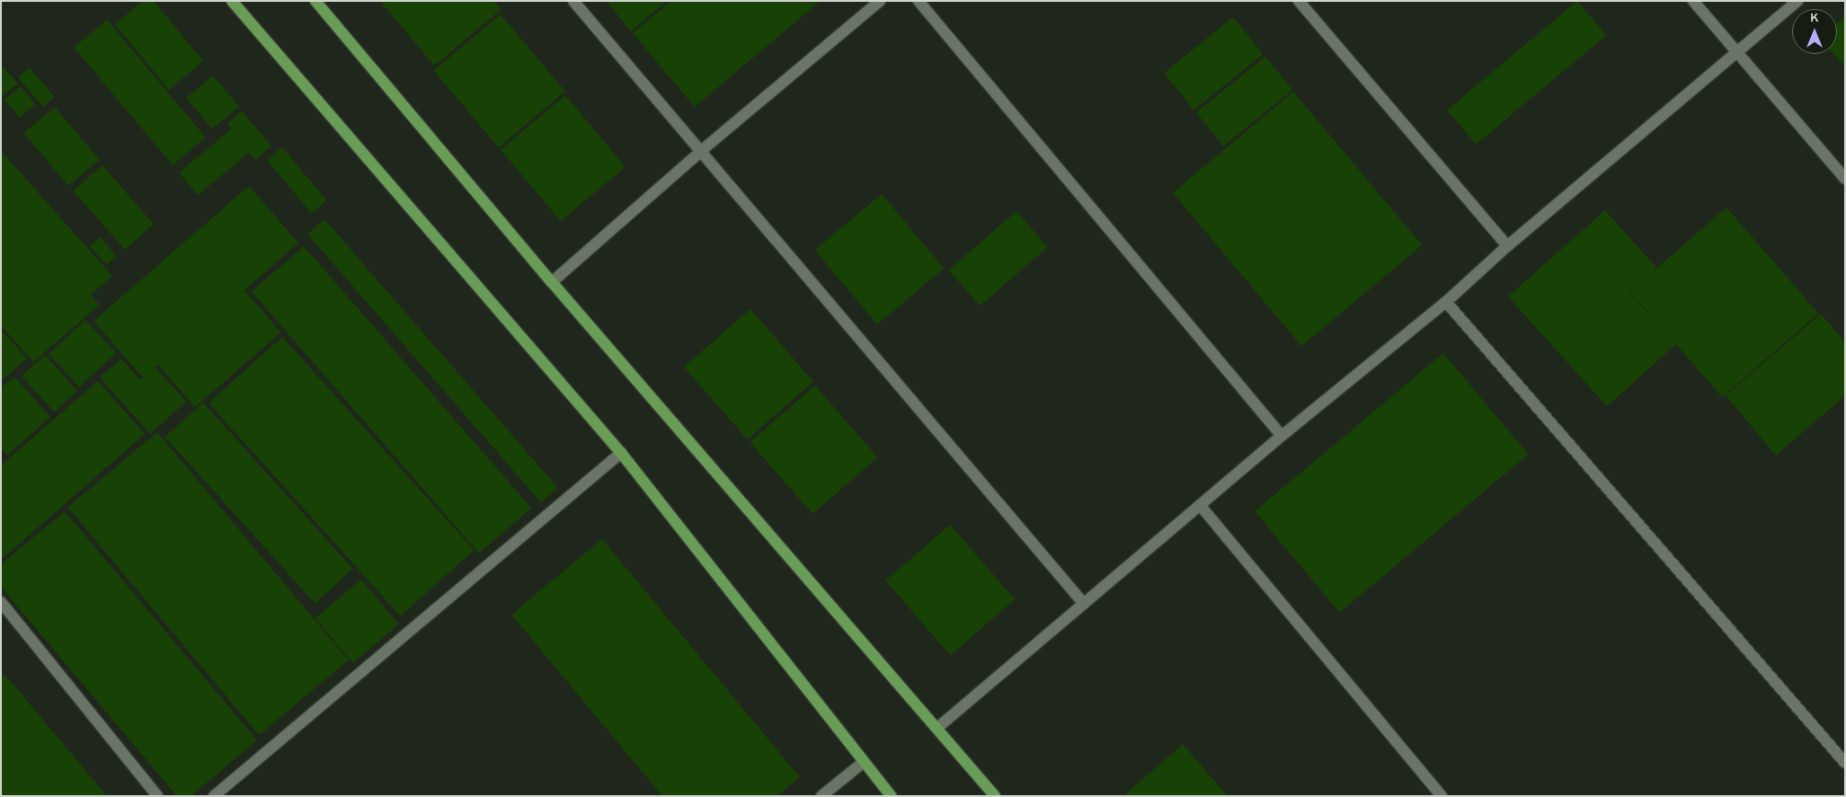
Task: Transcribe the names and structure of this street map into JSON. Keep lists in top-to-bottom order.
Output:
{
  "north": "top"
}
